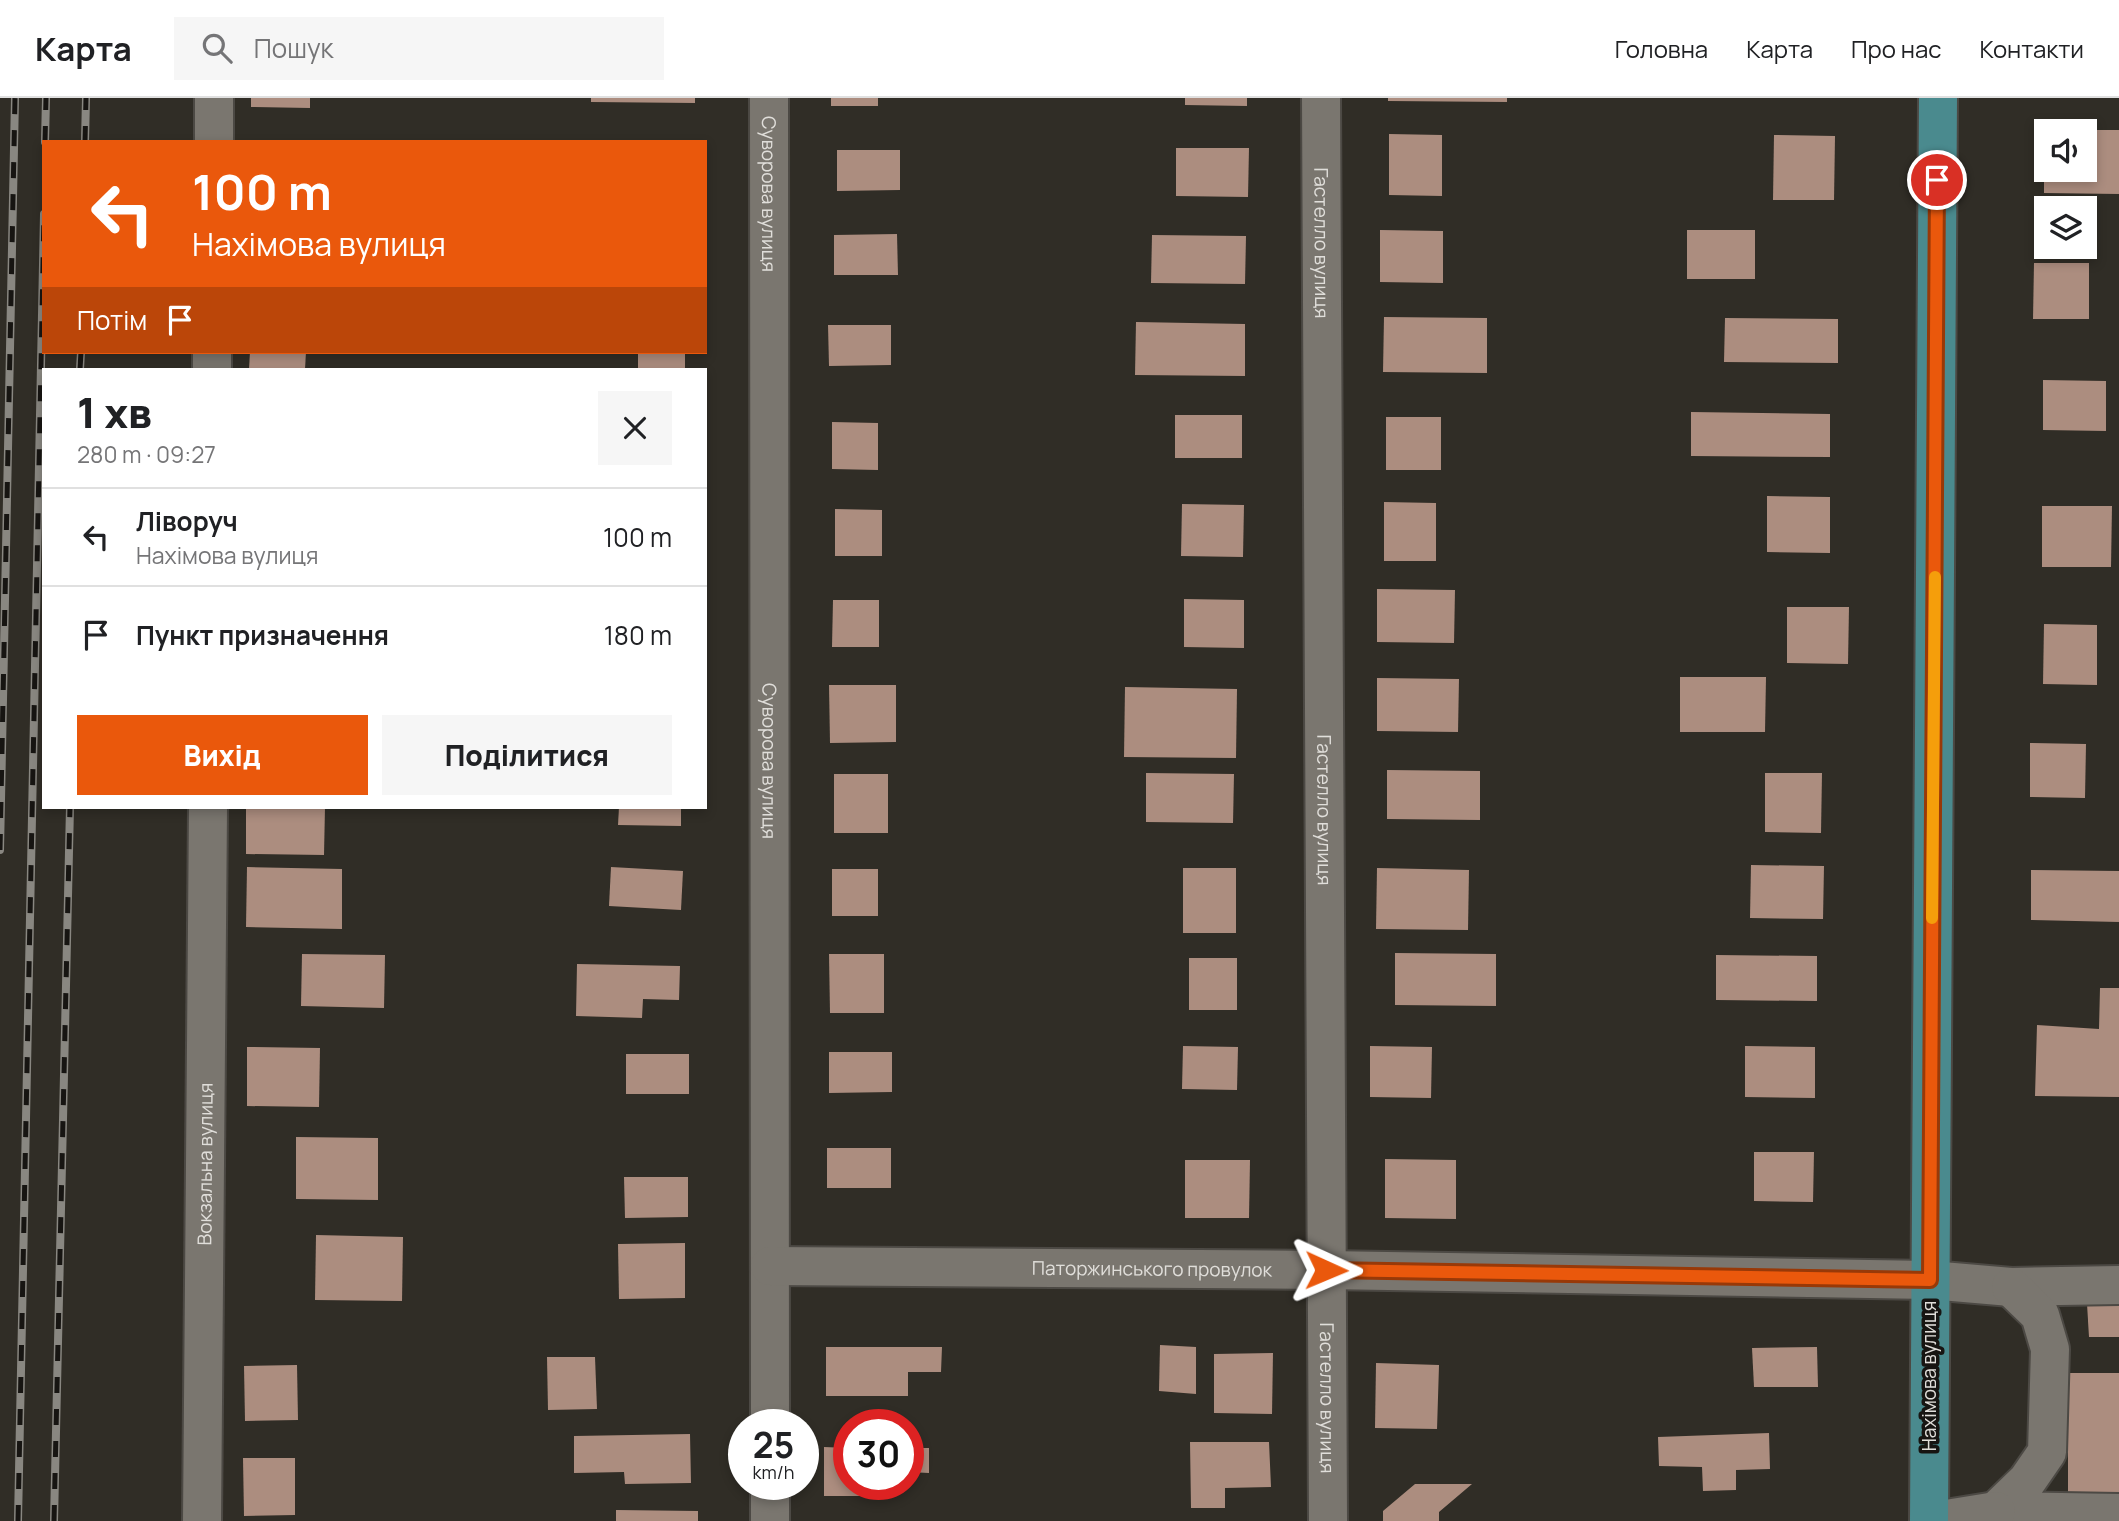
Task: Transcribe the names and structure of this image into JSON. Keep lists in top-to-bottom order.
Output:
{
  "streets": {
    "main road": ["Нахімова вулиця"],
    "street": [
      "Суворова вулиця",
      "Гастелло вулиця",
      "Вокзальна вулиця",
      "Паторжинського провулок"
    ]
  },
  "crossings": [
    ["Суворова вулиця", "Паторжинського провулок"],
    ["Гастелло вулиця", "Паторжинського провулок"],
    ["Паторжинського провулок", "Нахімова вулиця"]
  ],
  "page": {
    "header": "Карта",
    "search": "Пошук",
    "nav": [
      "Головна",
      "Карта",
      "Про нас",
      "Контакти"
    ],
    "turn": ["100 m", "Нахімова вулиця"],
    "then": "Потім",
    "heading": ["1 хв", "280 m · 09:27"],
    "list": [
      {
        "name": "Ліворуч",
        "note": "Нахімова вулиця",
        "value": "100 m"
      },
      {
        "name": "Пункт призначення",
        "value": "180 m"
      }
    ],
    "buttons": ["Вихід", "Поділитися"],
    "speed": "25 km/h",
    "limit": "30"
  }
}
